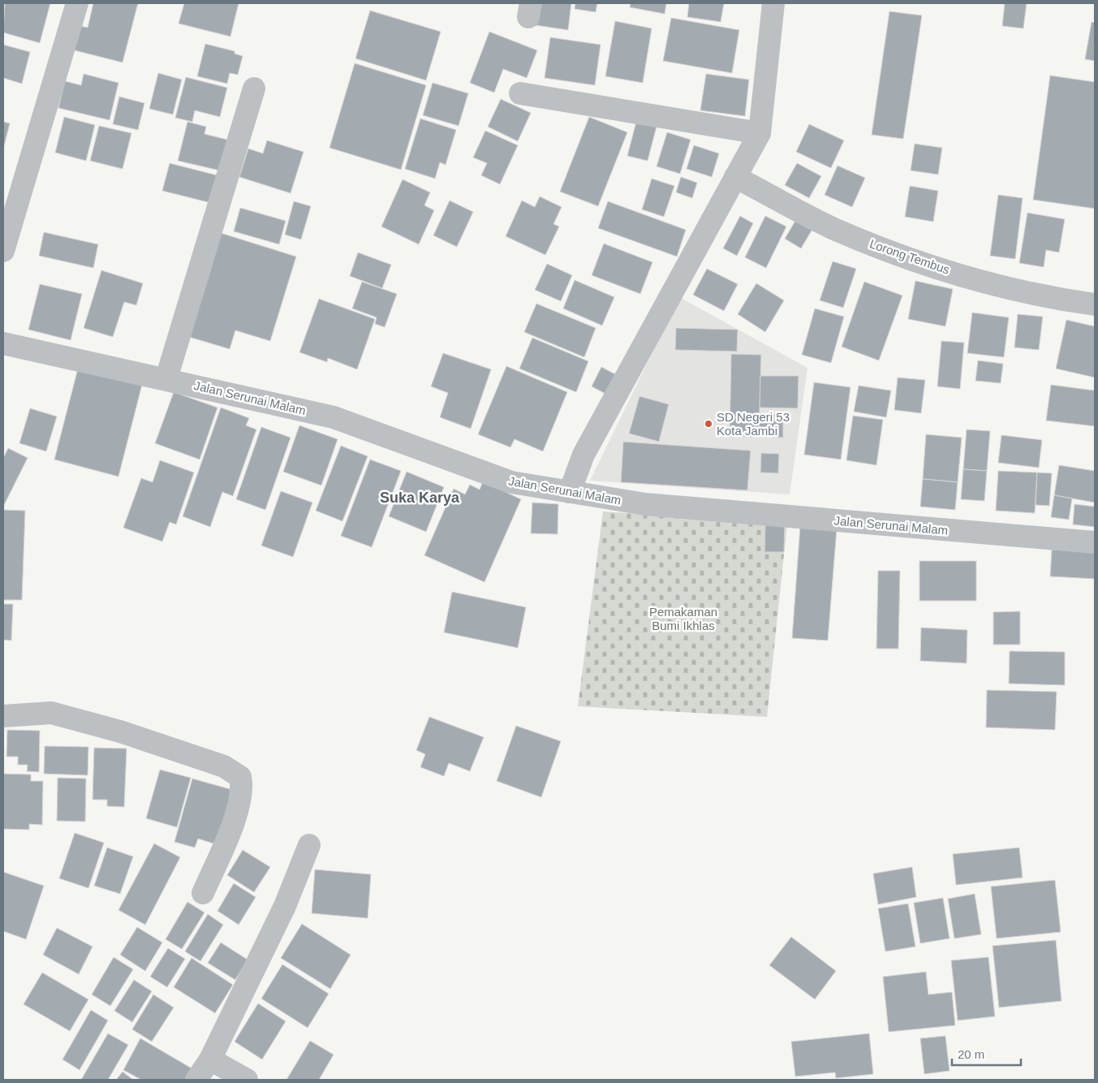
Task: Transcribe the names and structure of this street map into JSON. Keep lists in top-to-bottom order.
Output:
{
  "streets": {
    "street": ["Lorong Tembus", "Jalan Serunai Malam"]
  },
  "districts": ["Suka Karya"],
  "parks": ["Pemakaman Bumi Ikhlas"],
  "places": ["SD Negeri 53 Kota Jambi"],
  "scale_bar": "20 m"
}
